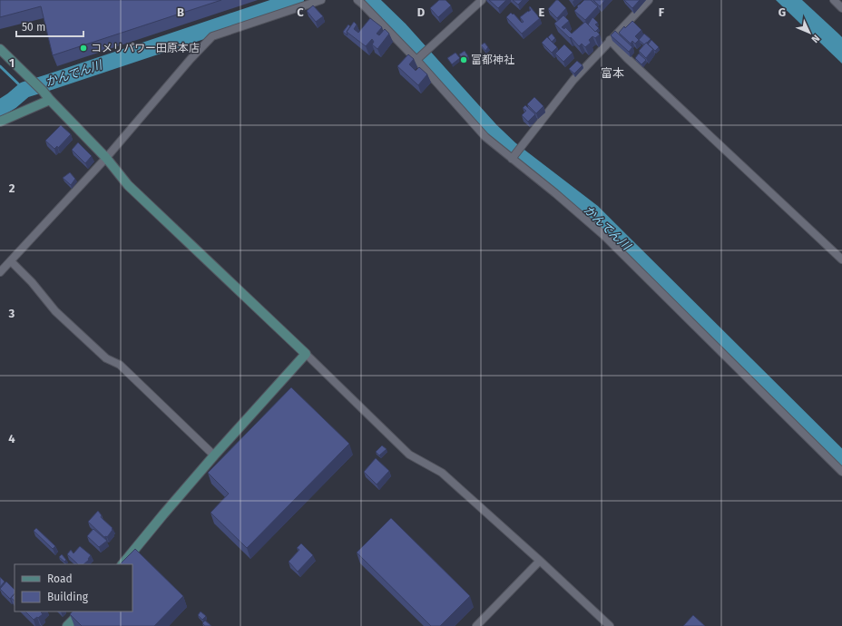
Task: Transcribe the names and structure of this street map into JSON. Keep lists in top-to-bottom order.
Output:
{
  "districts": ["富本"],
  "water": ["かんでん川"],
  "places": ["コメリパワー田原本店", "富都神社"],
  "legend": ["Road", "Building"],
  "scale_bar": "50 m",
  "north": "bottom right",
  "grid": {
    "columns": [
      "B",
      "C",
      "D",
      "E",
      "F",
      "G"
    ],
    "rows": [
      "1",
      "2",
      "3",
      "4"
    ]
  }
}
